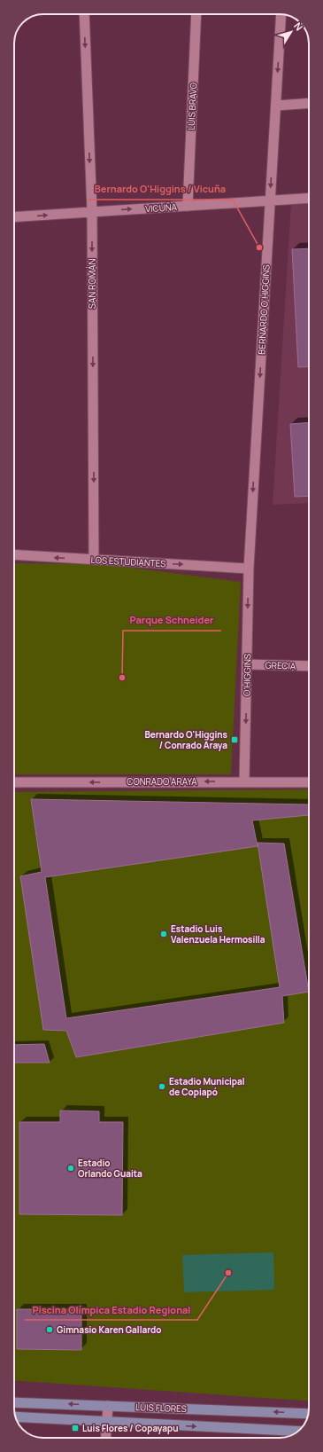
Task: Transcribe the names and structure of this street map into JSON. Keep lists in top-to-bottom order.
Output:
{
  "streets": {
    "main road": ["LUIS FLORES"],
    "street": [
      "LUIS BRAVO",
      "VICUÑA",
      "SAN ROMÁN",
      "BERNARDO O'HIGGINS",
      "LOS ESTUDIANTES",
      "GRECIA",
      "O'HIGGINS",
      "CONRADO ARAYA"
    ]
  },
  "crossings": [
    ["LUIS BRAVO", "VICUÑA"],
    ["VICUÑA", "SAN ROMÁN"],
    ["VICUÑA", "BERNARDO O'HIGGINS"],
    ["SAN ROMÁN", "LOS ESTUDIANTES"],
    ["BERNARDO O'HIGGINS", "LOS ESTUDIANTES"],
    ["BERNARDO O'HIGGINS", "O'HIGGINS"],
    ["LOS ESTUDIANTES", "O'HIGGINS"],
    ["GRECIA", "O'HIGGINS"],
    ["O'HIGGINS", "CONRADO ARAYA"]
  ],
  "one_way": [
    "VICUÑA",
    "SAN ROMÁN",
    "BERNARDO O'HIGGINS",
    "O'HIGGINS",
    "CONRADO ARAYA"
  ],
  "places": {
    "other": [
      "Bernardo O'Higgins / Vicuña",
      "Parque Schneider",
      "Estadio Luis Valenzuela Hermosilla",
      "Estadio Municipal de Copiapó",
      "Estadio Orlando Guaita",
      "Piscina Olímpica Estadio Regional",
      "Gimnasio Karen Gallardo"
    ],
    "transit": ["Bernardo O'Higgins / Conrado Araya", "Luis Flores / Copayapu"]
  },
  "north": "top right"
}
